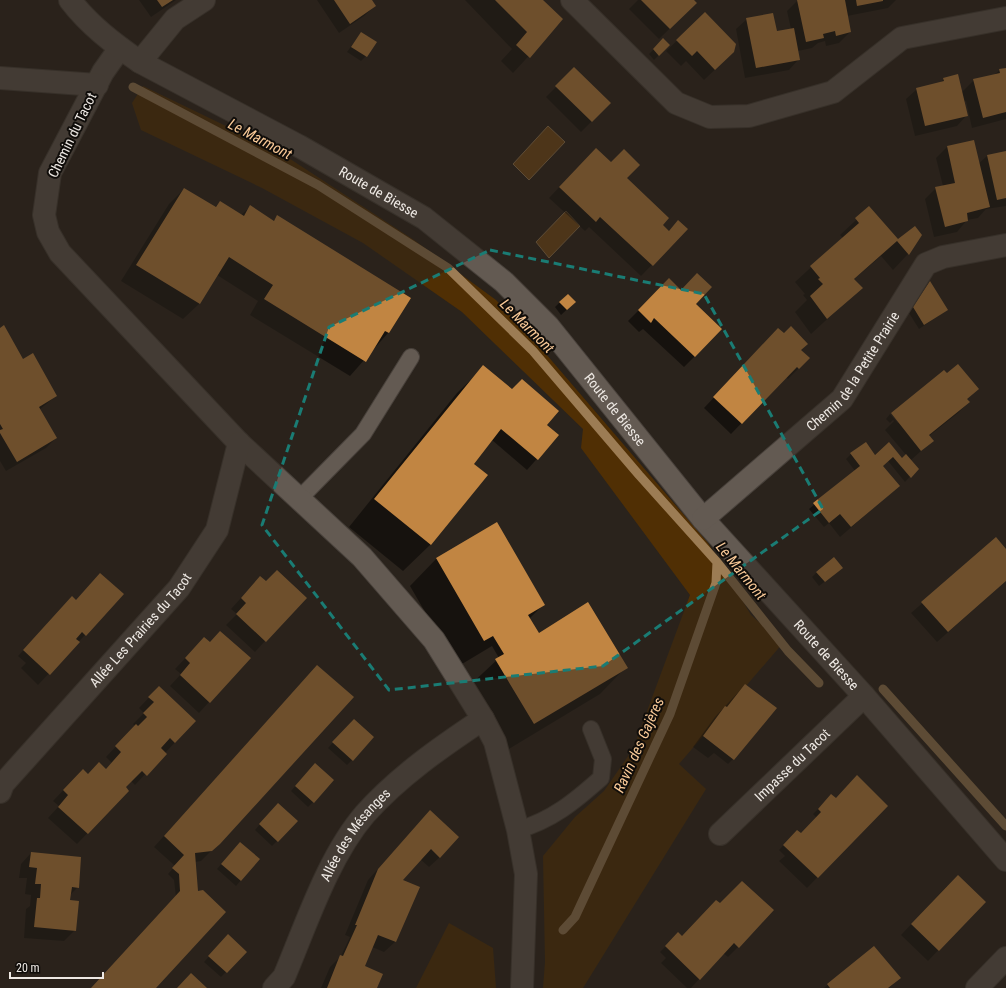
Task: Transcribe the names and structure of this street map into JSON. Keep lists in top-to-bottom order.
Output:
{
  "streets": {
    "street": [
      "Chemin du Tacot",
      "Route de Biesse",
      "Chemin de la Petite Prairie",
      "Allée Les Prairies du Tacot",
      "Impasse du Tacot",
      "Allée des Mésanges"
    ]
  },
  "crossings": [
    ["Chemin du Tacot", "Route de Biesse"],
    ["Chemin du Tacot", "Allée Les Prairies du Tacot"],
    ["Chemin du Tacot", "Allée des Mésanges"],
    ["Route de Biesse", "Chemin de la Petite Prairie"],
    ["Route de Biesse", "Impasse du Tacot"]
  ],
  "water": ["Le Marmont", "Ravin des Gajères"],
  "scale_bar": "20 m"
}
